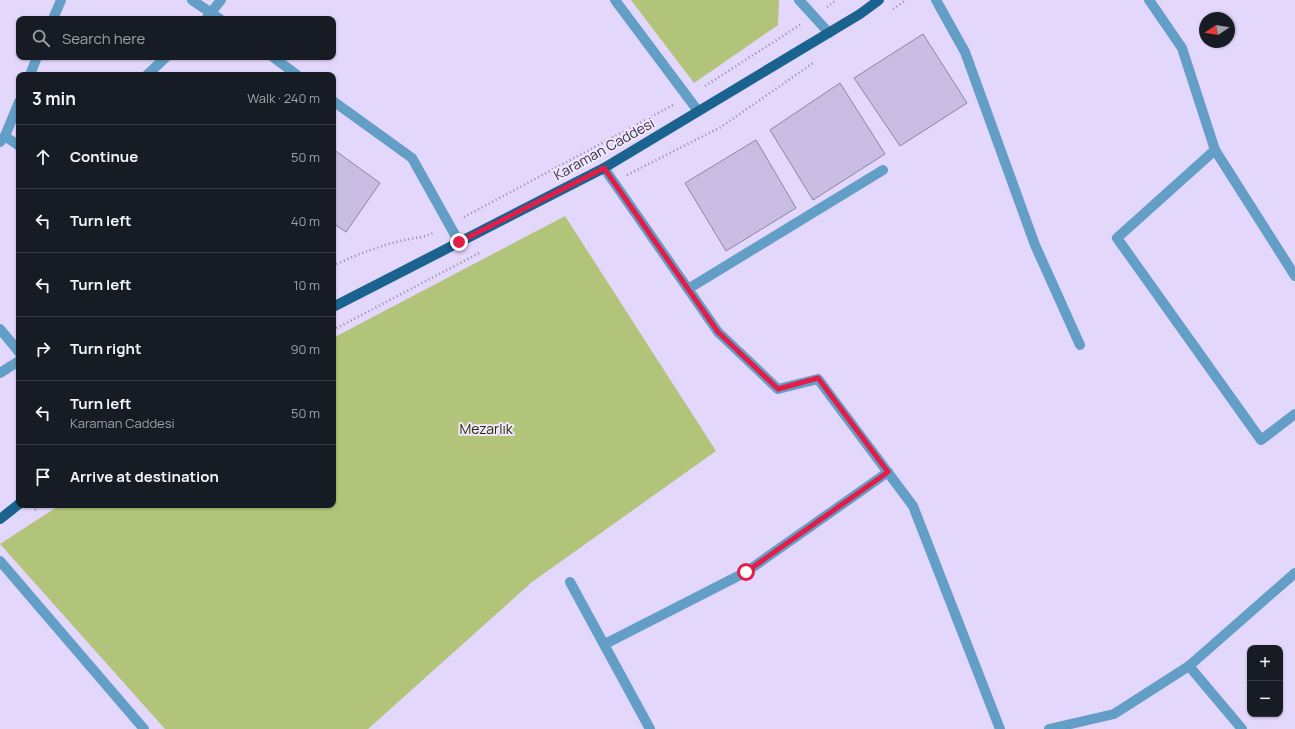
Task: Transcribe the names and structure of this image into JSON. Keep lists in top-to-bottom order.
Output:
{
  "streets": {
    "main road": ["Karaman Caddesi"]
  },
  "parks": ["Mezarlık"],
  "north": "left",
  "page": {
    "search": "Search here",
    "heading": ["3 min", "Walk · 240 m"],
    "list": [
      ["Continue", "50 m"],
      ["Turn left", "40 m"],
      ["Turn left", "10 m"],
      ["Turn right", "90 m"],
      ["Turn left", "Karaman Caddesi", "50 m"],
      "Arrive at destination"
    ],
    "map_buttons": ["+", "−"]
  }
}
